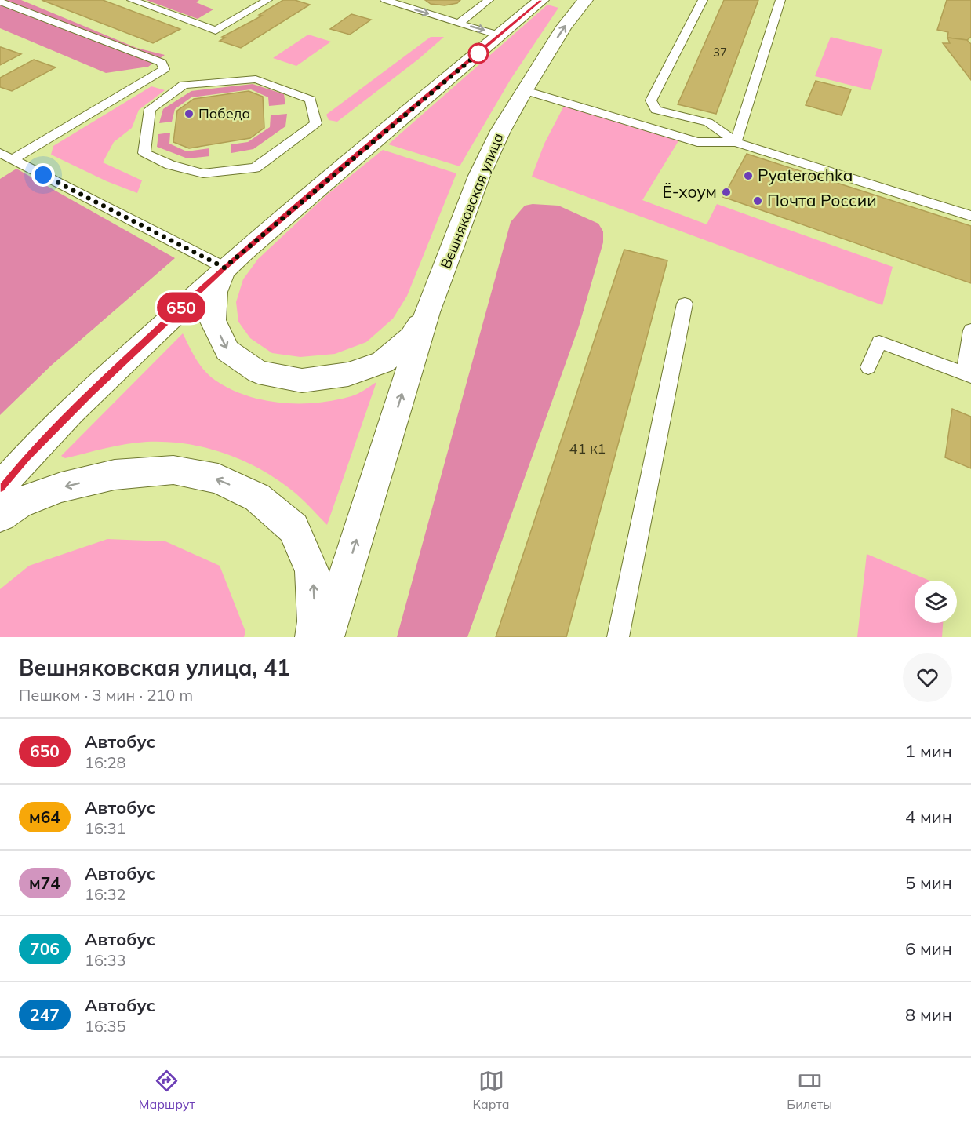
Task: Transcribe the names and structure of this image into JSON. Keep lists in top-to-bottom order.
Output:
{
  "streets": {
    "street": ["Вешняковская улица"]
  },
  "places": [
    "Победа",
    "Pyaterochka",
    "Ё-хоум",
    "Почта России"
  ],
  "lines": ["bus line 650"],
  "house_numbers": ["37", "41 к1"],
  "page": {
    "on_map": "650",
    "heading": ["Вешняковская улица, 41", "Пешком · 3 мин · 210 m"],
    "list": [
      {
        "mark": "650",
        "name": "Автобус",
        "note": "16:28",
        "value": "1 мин"
      },
      {
        "mark": "м64",
        "name": "Автобус",
        "note": "16:31",
        "value": "4 мин"
      },
      {
        "mark": "м74",
        "name": "Автобус",
        "note": "16:32",
        "value": "5 мин"
      },
      {
        "mark": "706",
        "name": "Автобус",
        "note": "16:33",
        "value": "6 мин"
      },
      {
        "mark": "247",
        "name": "Автобус",
        "note": "16:35",
        "value": "8 мин"
      }
    ],
    "tabs": ["Маршрут", "Карта", "Билеты"]
  }
}
